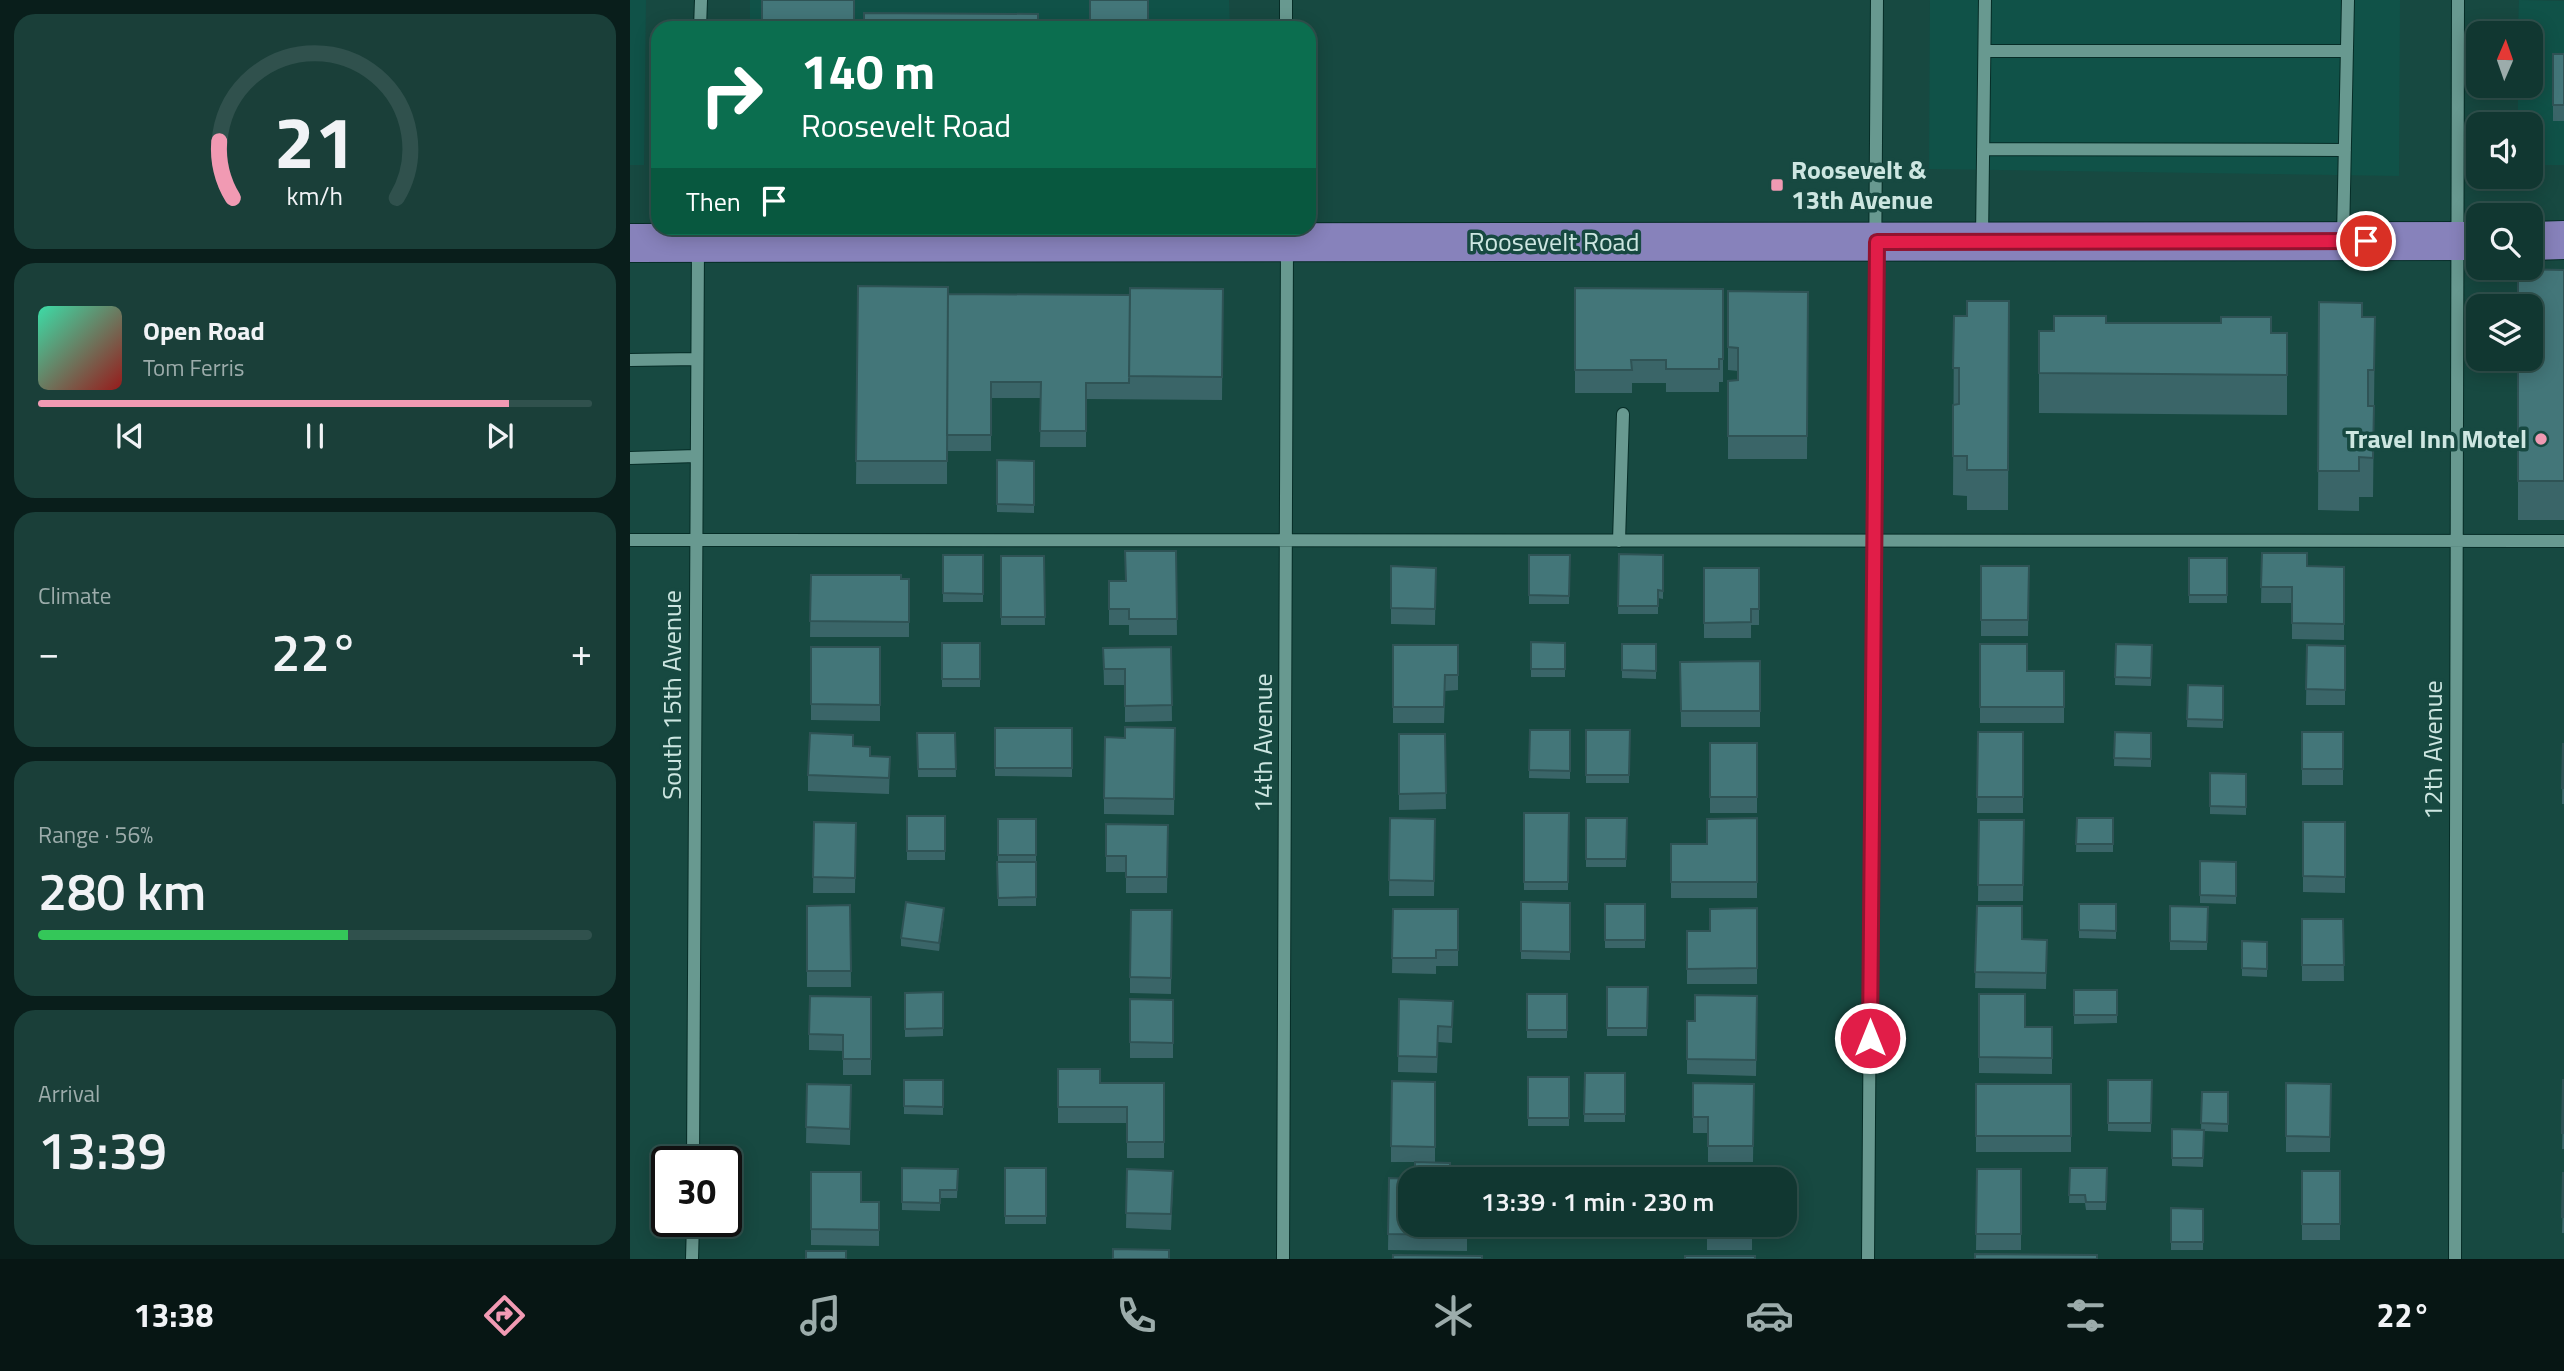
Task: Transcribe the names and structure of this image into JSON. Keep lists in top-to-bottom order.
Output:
{
  "streets": {
    "main road": ["Roosevelt Road"],
    "street": ["South 15th Avenue", "14th Avenue", "12th Avenue"]
  },
  "crossings": [
    ["Roosevelt Road", "South 15th Avenue"],
    ["Roosevelt Road", "14th Avenue"]
  ],
  "places": {
    "transit": ["Roosevelt & 13th Avenue"],
    "other": ["Travel Inn Motel"]
  },
  "north": "top",
  "page": {
    "turn": ["140 m", "Roosevelt Road"],
    "then": "Then",
    "song": ["Open Road", "Tom Ferris"],
    "tile": [
      "Climate",
      ["Range · 56%", "280 km"],
      ["Arrival", "13:39"]
    ],
    "heat": ["−", "22°", "+"],
    "limit": "30",
    "trip": "13:39 · 1 min · 230 m",
    "tabs": ["13:38", "22°"],
    "gauge": ["21", "km/h"]
  }
}
